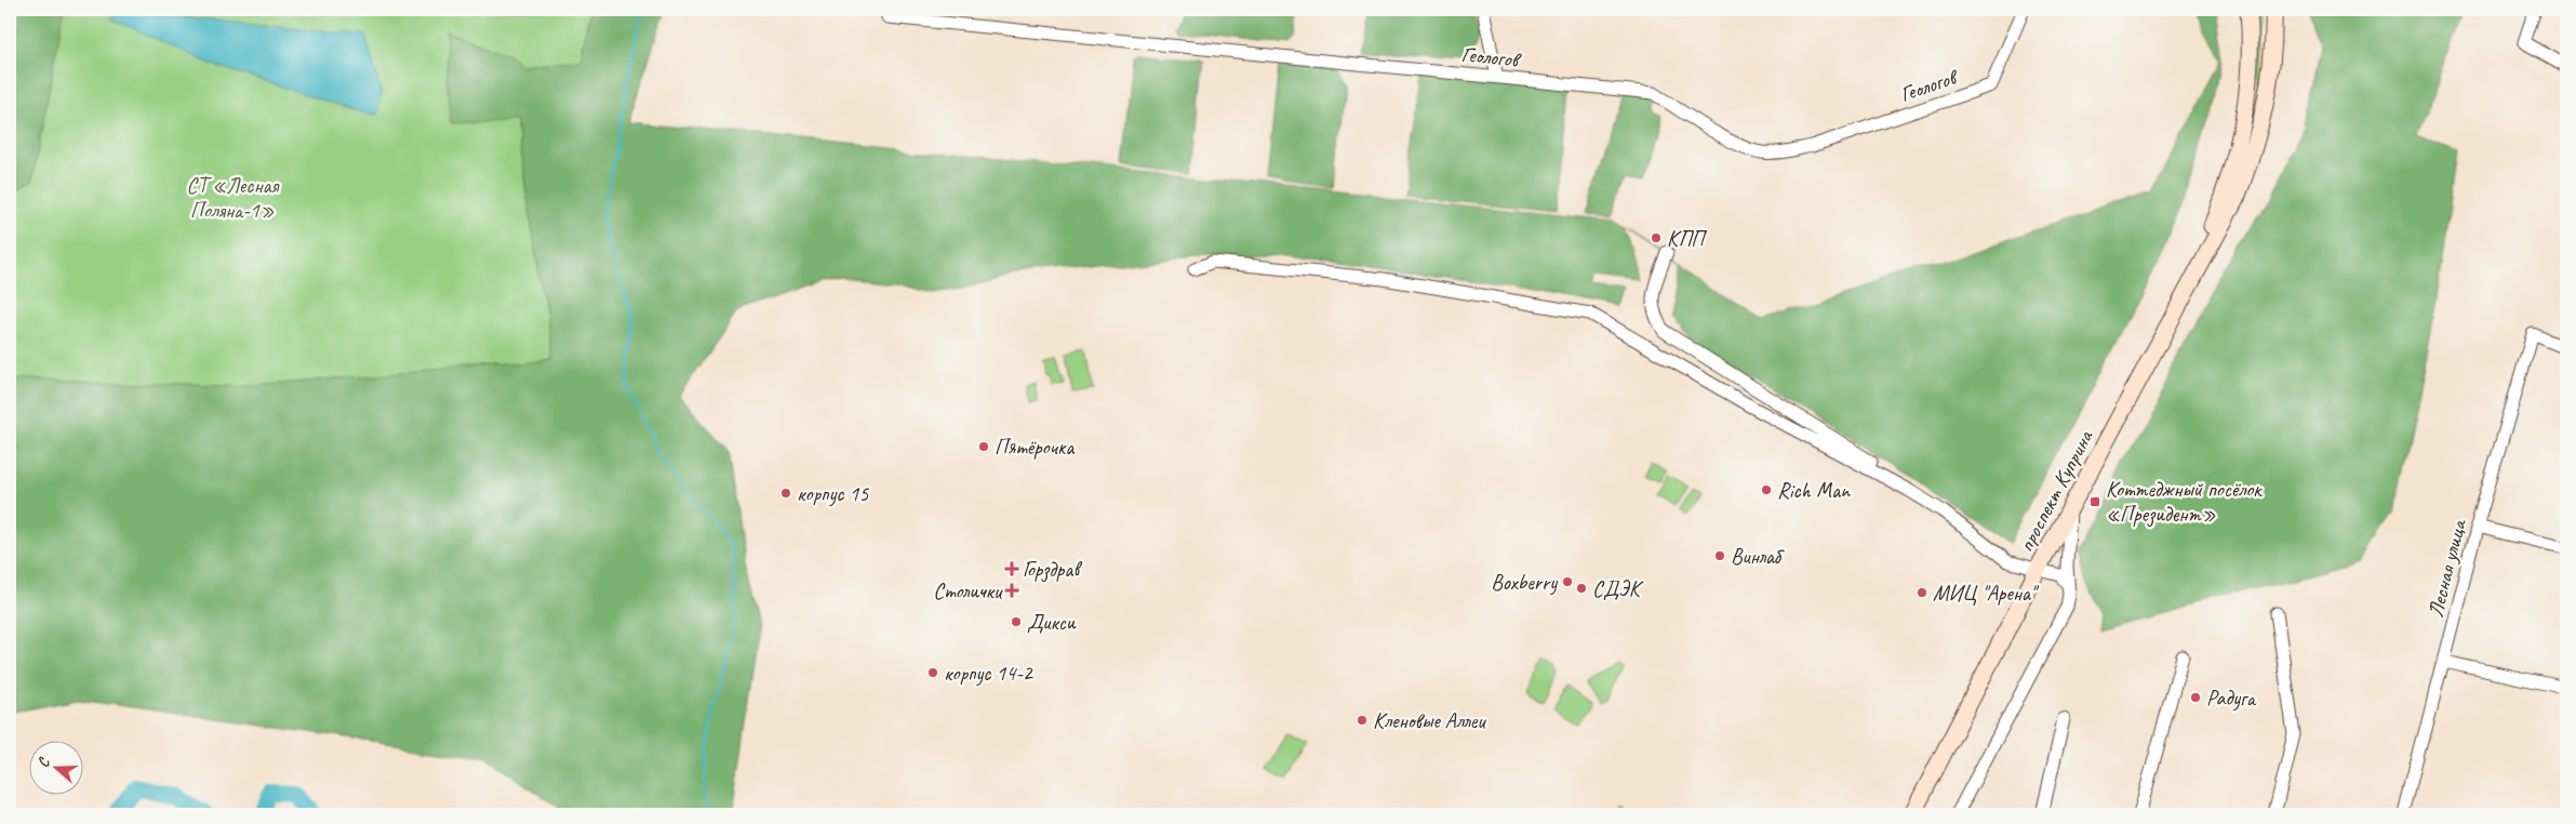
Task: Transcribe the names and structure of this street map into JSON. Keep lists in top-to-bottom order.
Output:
{
  "streets": {
    "main road": ["проспект Куприна"],
    "street": ["Геологов", "Лесная улица"]
  },
  "parks": ["СТ «Лесная Поляна-1»"],
  "places": {
    "other": [
      "КПП",
      "Пятёрочка",
      "Rich Man",
      "корпус 15",
      "Винлаб",
      "Boxberry",
      "СДЭК",
      "МИЦ \"Арена\"",
      "Дикси",
      "корпус 14-2",
      "Радуга",
      "Кленовые Аллеи"
    ],
    "transit": ["Коттеджный посёлок «Президент»"],
    "health": ["Горздрав", "Столички"]
  },
  "north": "left"
}
